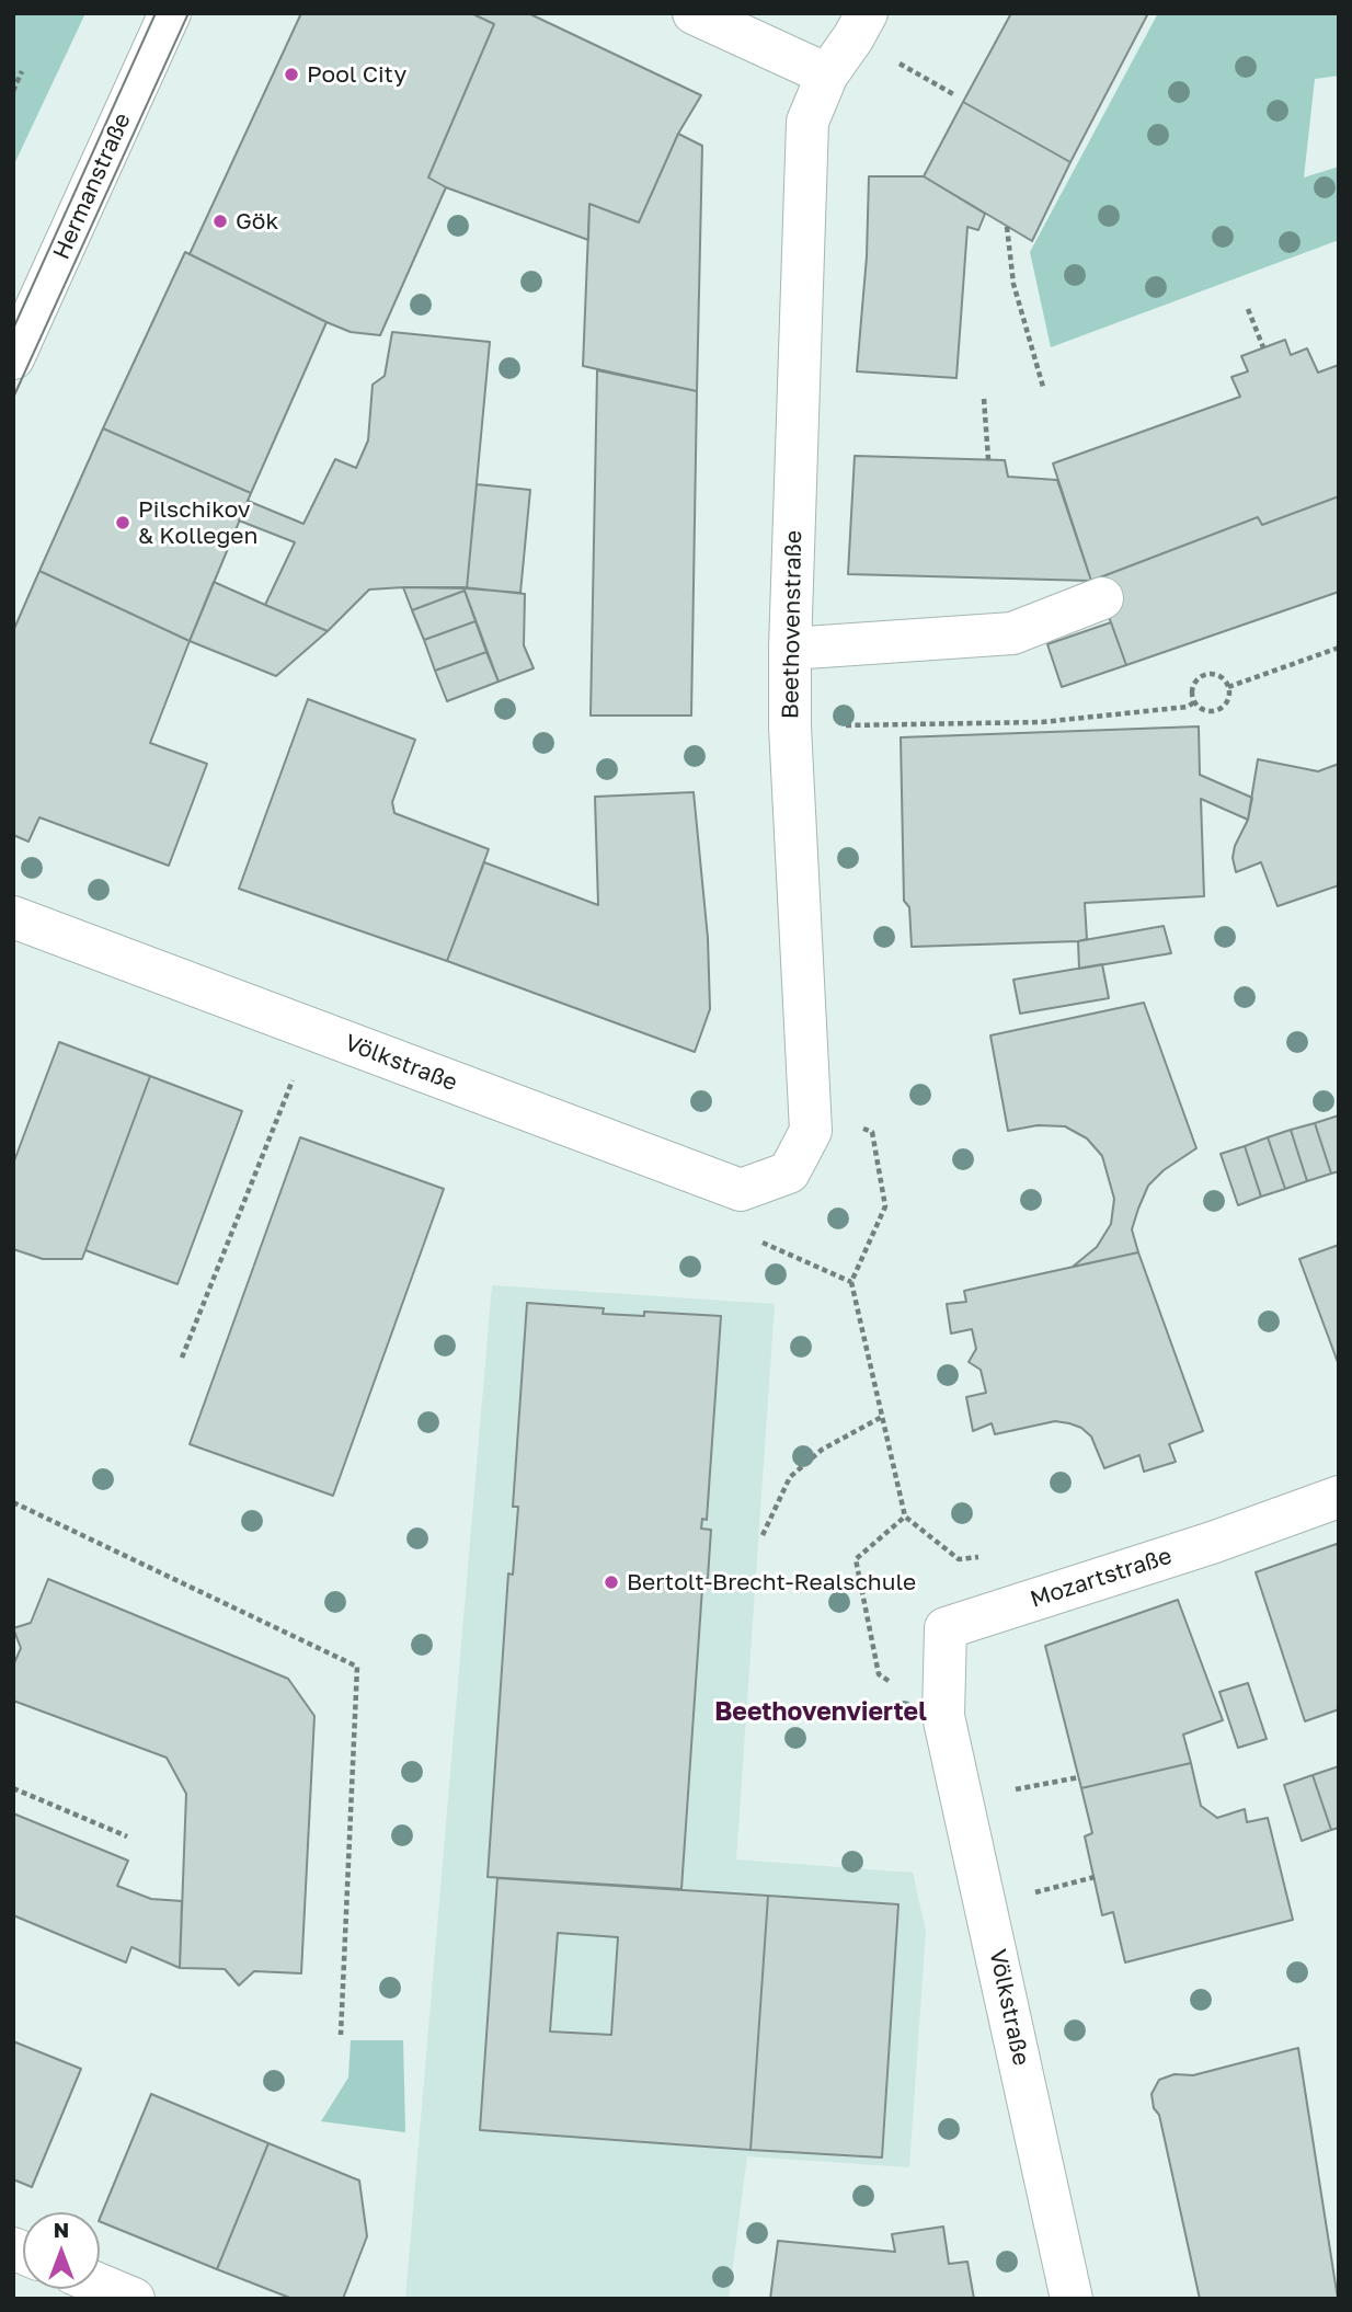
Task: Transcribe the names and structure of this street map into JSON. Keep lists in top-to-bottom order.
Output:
{
  "streets": {
    "street": [
      "Hermanstraße",
      "Beethovenstraße",
      "Völkstraße",
      "Mozartstraße"
    ]
  },
  "crossings": [
    ["Beethovenstraße", "Völkstraße"],
    ["Völkstraße", "Mozartstraße"]
  ],
  "districts": ["Beethovenviertel"],
  "places": [
    "Pool City",
    "Gök",
    "Pilschikov & Kollegen",
    "Bertolt-Brecht-Realschule"
  ],
  "north": "top"
}
